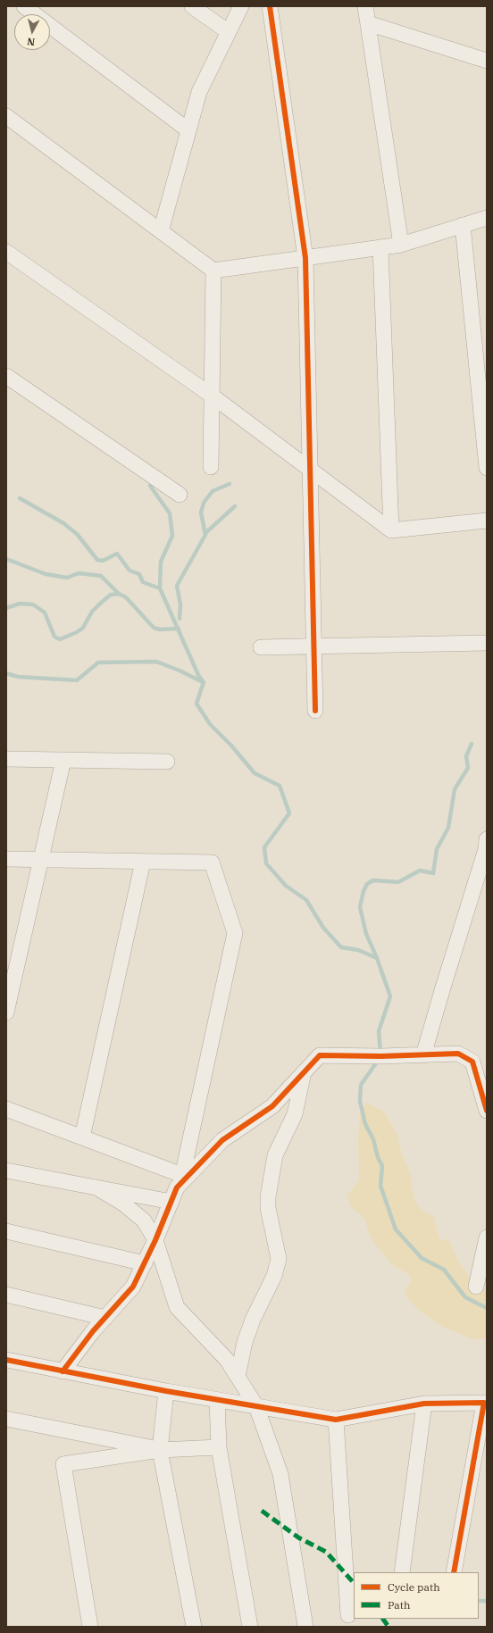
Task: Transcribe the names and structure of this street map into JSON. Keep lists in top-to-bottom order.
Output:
{
  "legend": ["Cycle path", "Path"],
  "north": "bottom"
}
